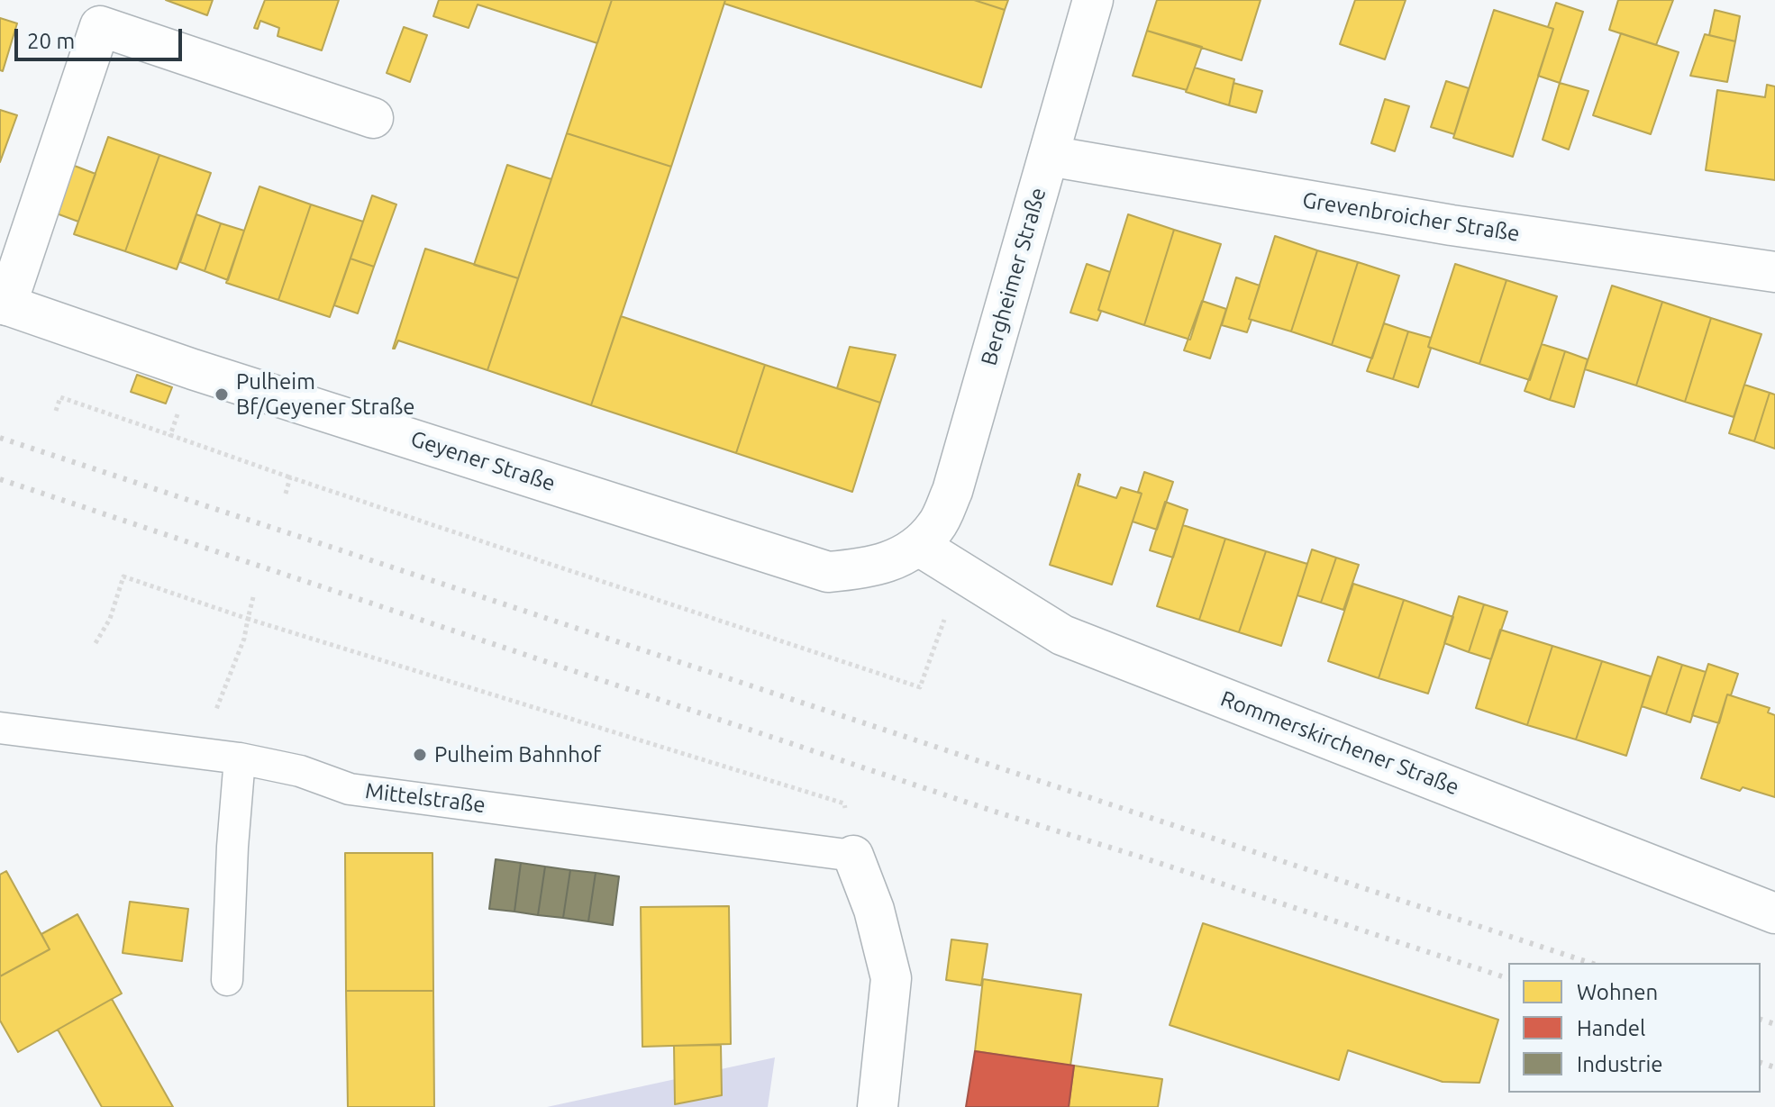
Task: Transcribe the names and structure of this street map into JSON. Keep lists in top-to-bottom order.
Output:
{
  "streets": {
    "street": [
      "Grevenbroicher Straße",
      "Bergheimer Straße",
      "Geyener Straße",
      "Rommerskirchener Straße"
    ],
    "lane": ["Mittelstraße"]
  },
  "crossings": [
    ["Grevenbroicher Straße", "Bergheimer Straße"],
    ["Bergheimer Straße", "Geyener Straße"],
    ["Bergheimer Straße", "Rommerskirchener Straße"],
    ["Geyener Straße", "Rommerskirchener Straße"]
  ],
  "places": ["Pulheim Bf/Geyener Straße", "Pulheim Bahnhof"],
  "legend": ["Wohnen", "Handel", "Industrie"],
  "scale_bar": "20 m"
}
